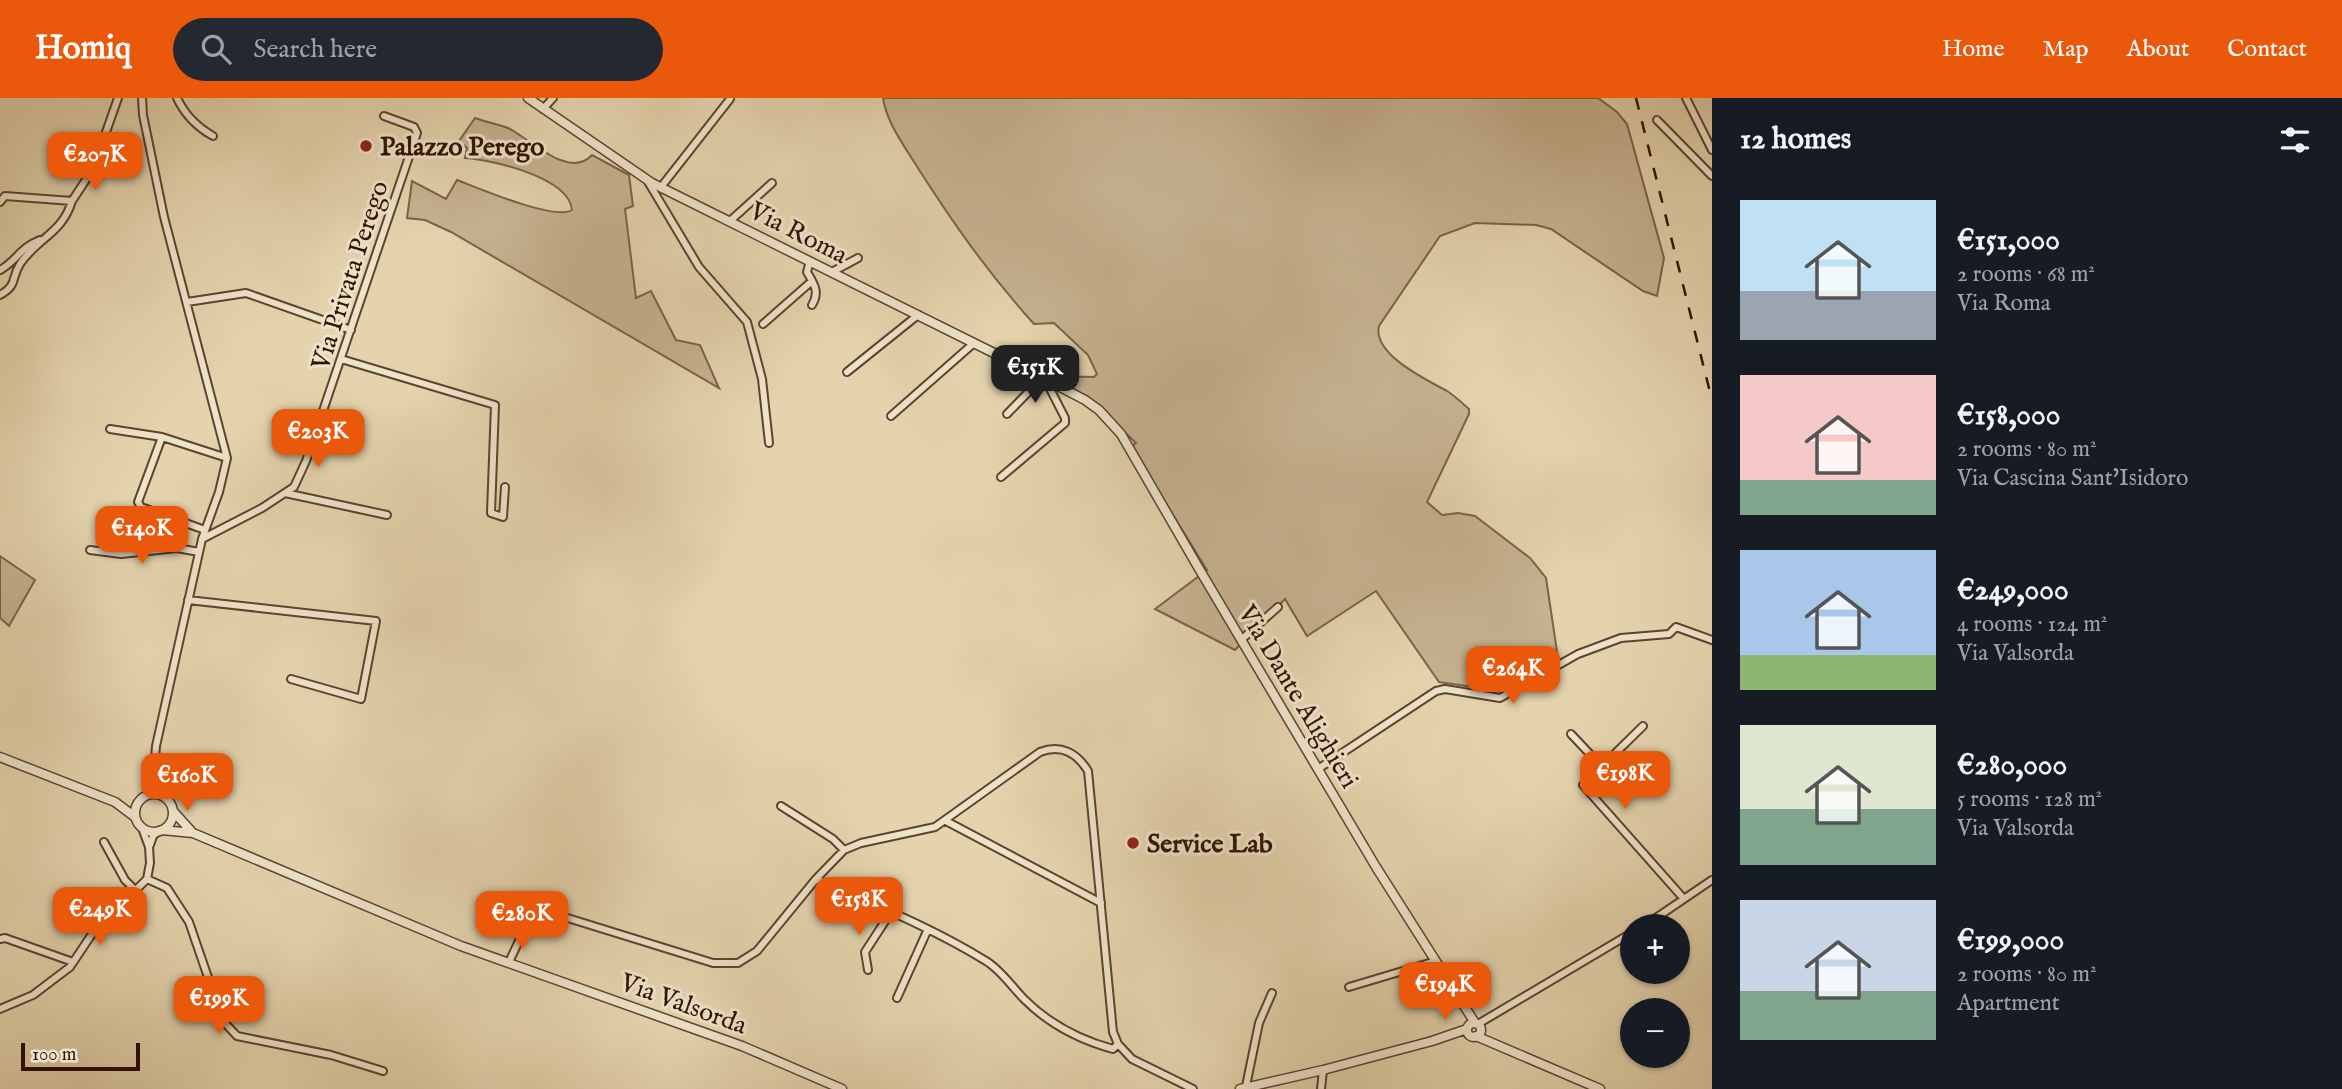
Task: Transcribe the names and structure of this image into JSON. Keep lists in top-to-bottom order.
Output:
{
  "streets": {
    "street": [
      "Via Roma",
      "Via Privata Perego",
      "Via Dante Alighieri",
      "Via Valsorda"
    ]
  },
  "crossings": [
    ["Via Roma", "Via Dante Alighieri"]
  ],
  "places": ["Palazzo Perego", "Service Lab"],
  "scale_bar": "100 m",
  "page": {
    "header": "Homiq",
    "search": "Search here",
    "nav": [
      "Home",
      "Map",
      "About",
      "Contact"
    ],
    "heading": "12 homes",
    "price": [
      "€207K",
      "€151K",
      "€203K",
      "€140K",
      "€264K",
      "€198K",
      "€160K",
      "€158K",
      "€249K",
      "€280K",
      "€194K",
      "€199K"
    ],
    "list": [
      {
        "name": "€151,000",
        "note": "2 rooms · 68 m² · Via Roma"
      },
      {
        "name": "€158,000",
        "note": "2 rooms · 80 m² · Via Cascina Sant'Isidoro"
      },
      {
        "name": "€249,000",
        "note": "4 rooms · 124 m² · Via Valsorda"
      },
      {
        "name": "€280,000",
        "note": "5 rooms · 128 m² · Via Valsorda"
      },
      {
        "name": "€199,000",
        "note": "2 rooms · 80 m² · Apartment"
      }
    ],
    "map_buttons": ["+", "−"],
    "scale": "100 m"
  }
}
